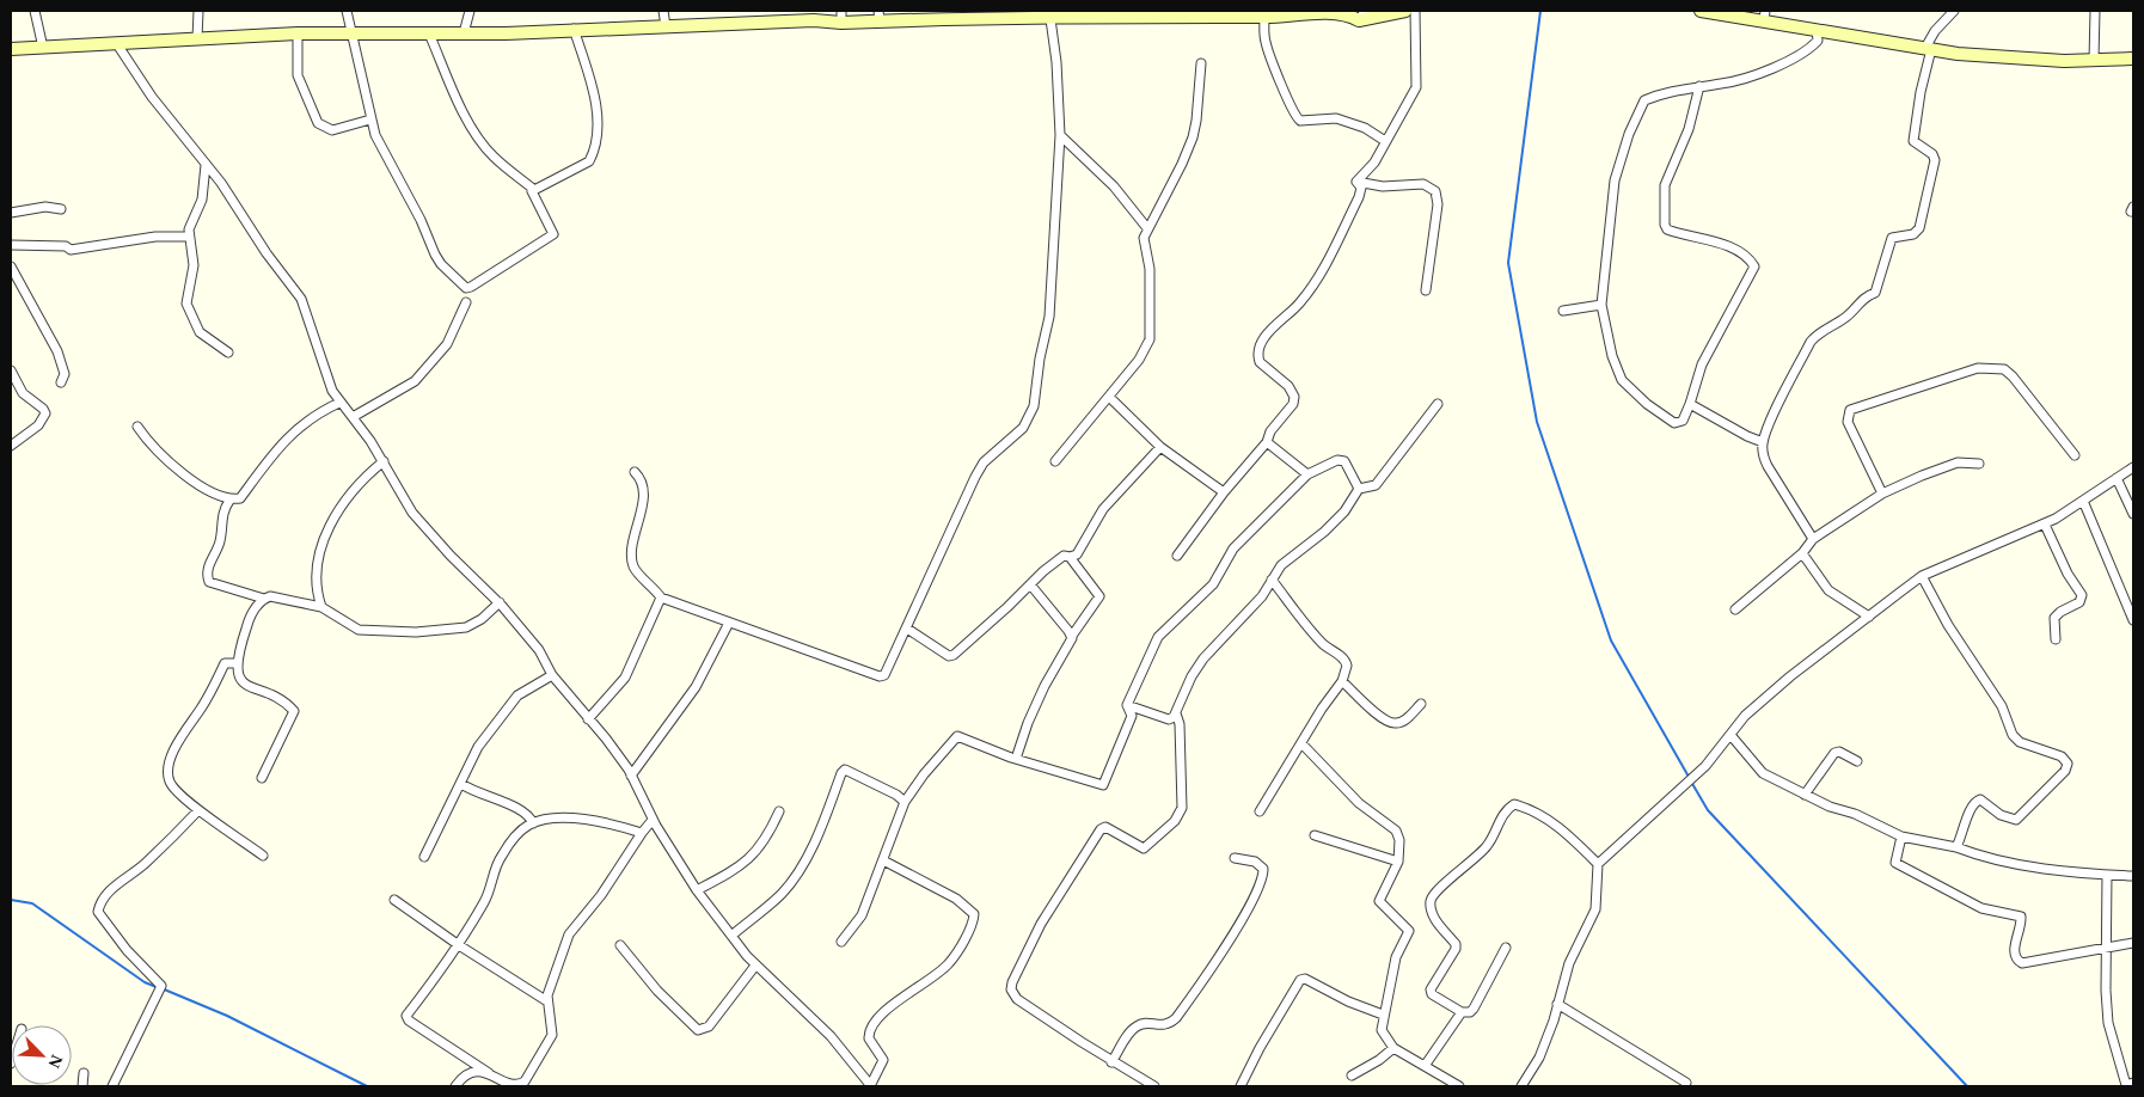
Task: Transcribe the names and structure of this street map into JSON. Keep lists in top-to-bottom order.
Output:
{
  "north": "bottom right"
}
